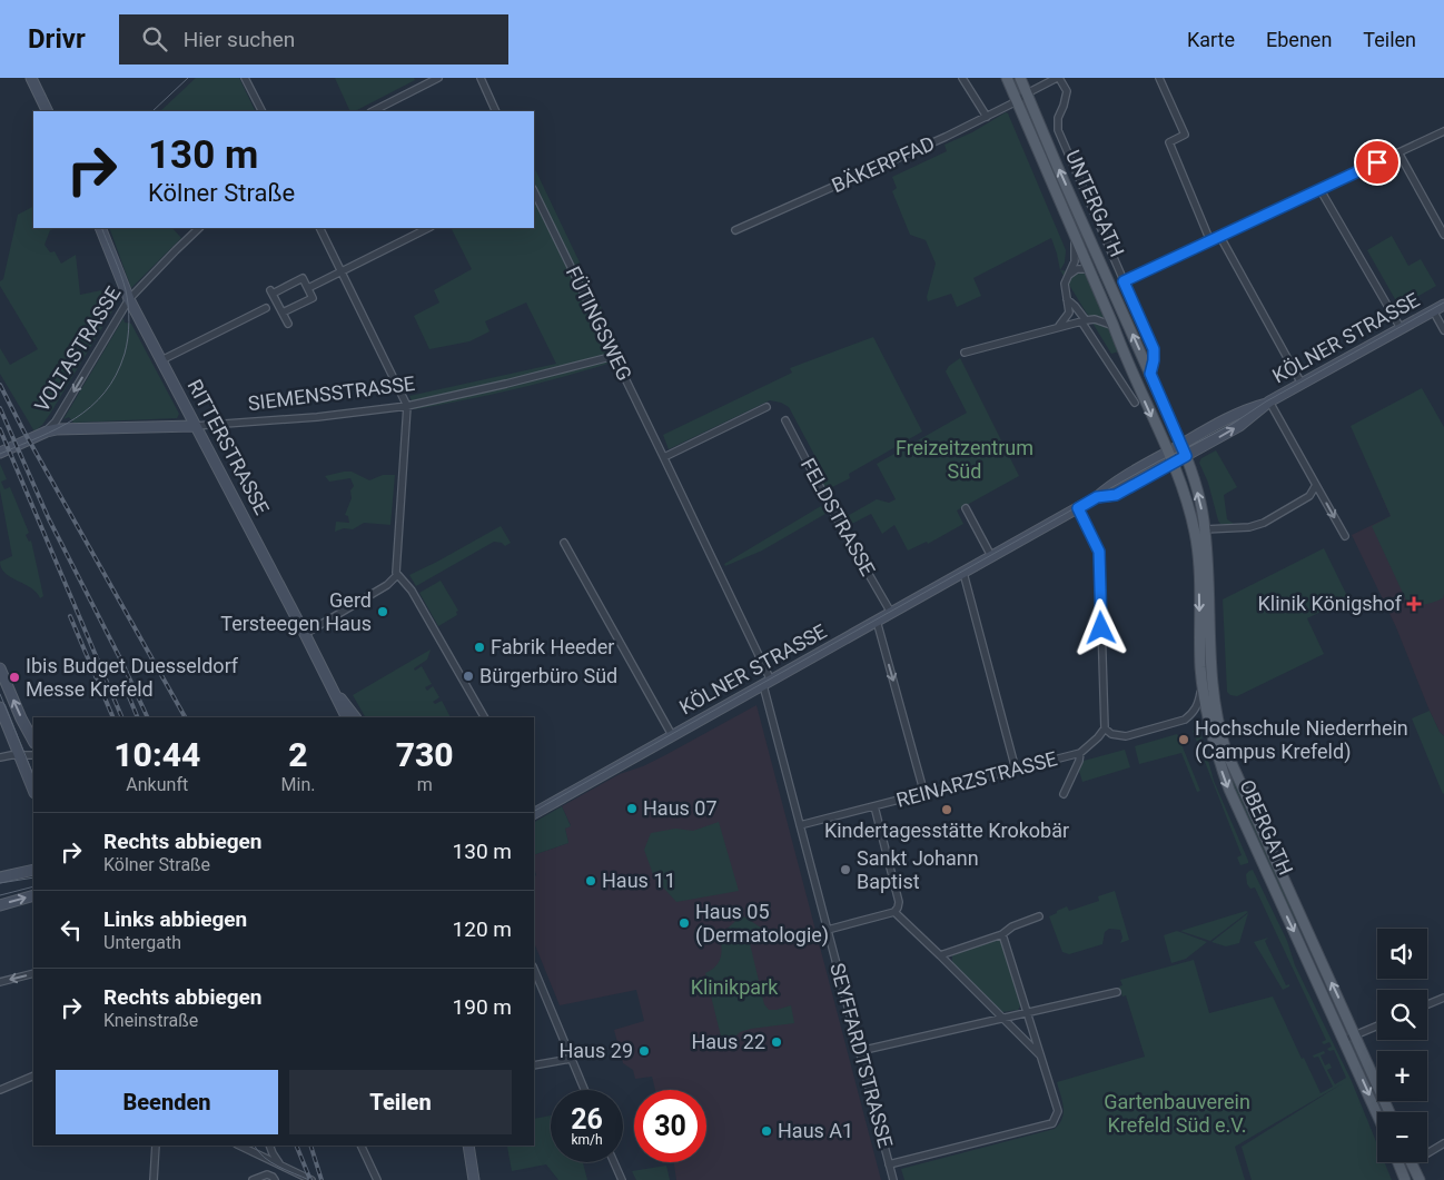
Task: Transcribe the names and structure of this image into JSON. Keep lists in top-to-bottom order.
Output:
{
  "streets": {
    "main road": [
      "UNTERGATH",
      "KÖLNER STRASSE",
      "VOLTASTRASSE",
      "SIEMENSSTRASSE",
      "RITTERSTRASSE",
      "OBERGATH"
    ],
    "street": [
      "BÄKERPFAD",
      "FÜTINGSWEG",
      "FELDSTRASSE",
      "REINARZSTRASSE",
      "SEYFFARDTSTRASSE"
    ]
  },
  "crossings": [
    ["BÄKERPFAD", "UNTERGATH"],
    ["UNTERGATH", "KÖLNER STRASSE"],
    ["UNTERGATH", "OBERGATH"],
    ["FÜTINGSWEG", "KÖLNER STRASSE"],
    ["FÜTINGSWEG", "SIEMENSSTRASSE"],
    ["FÜTINGSWEG", "REINARZSTRASSE"],
    ["FÜTINGSWEG", "SEYFFARDTSTRASSE"],
    ["KÖLNER STRASSE", "FELDSTRASSE"],
    ["KÖLNER STRASSE", "OBERGATH"],
    ["VOLTASTRASSE", "SIEMENSSTRASSE"],
    ["VOLTASTRASSE", "RITTERSTRASSE"],
    ["SIEMENSSTRASSE", "RITTERSTRASSE"],
    ["REINARZSTRASSE", "SEYFFARDTSTRASSE"]
  ],
  "one_way": ["VOLTASTRASSE"],
  "parks": ["Freizeitzentrum Süd", "Klinikpark", "Gartenbauverein Krefeld Süd e.V."],
  "places": {
    "health": ["Klinik Königshof"],
    "other": [
      "Gerd Tersteegen Haus",
      "Fabrik Heeder",
      "Bürgerbüro Süd",
      "Ibis Budget Duesseldorf Messe Krefeld",
      "Hochschule Niederrhein (Campus Krefeld)",
      "Haus 07",
      "Kindertagesstätte Krokobär",
      "Sankt Johann Baptist",
      "Haus 11",
      "Haus 05 (Dermatologie)",
      "Haus 22",
      "Haus 29",
      "Haus A1"
    ]
  },
  "page": {
    "header": "Drivr",
    "search": "Hier suchen",
    "nav": ["Karte", "Ebenen", "Teilen"],
    "turn": ["130 m", "Kölner Straße"],
    "eta": [
      "10:44",
      "Ankunft",
      "2",
      "Min.",
      "730",
      "m"
    ],
    "list": [
      {
        "name": "Rechts abbiegen",
        "note": "Kölner Straße",
        "value": "130 m"
      },
      {
        "name": "Links abbiegen",
        "note": "Untergath",
        "value": "120 m"
      },
      {
        "name": "Rechts abbiegen",
        "note": "Kneinstraße",
        "value": "190 m"
      }
    ],
    "map_buttons": ["+", "−"],
    "buttons": ["Beenden", "Teilen"],
    "speed": "26 km/h",
    "limit": "30"
  }
}
